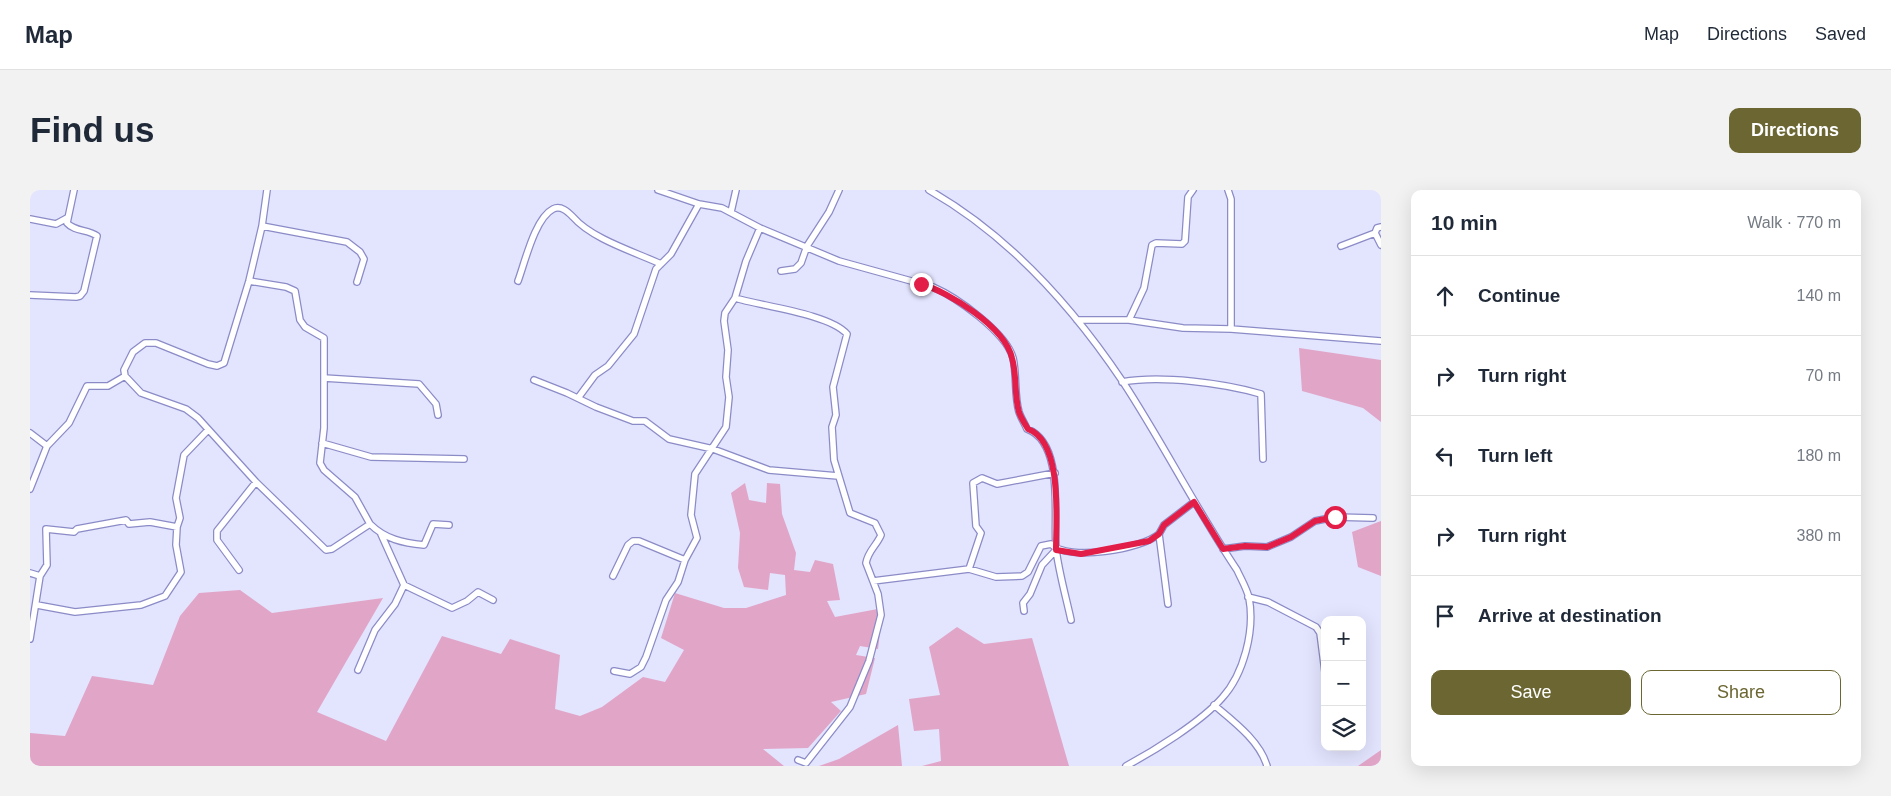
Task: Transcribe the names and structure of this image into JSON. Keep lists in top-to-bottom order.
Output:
{
  "page": {
    "header": "Map",
    "nav": ["Map", "Directions", "Saved"],
    "buttons": [
      "Directions",
      ["Save", "Share"]
    ],
    "title": "Find us",
    "heading": ["10 min", "Walk · 770 m"],
    "list": [
      ["Continue", "140 m"],
      ["Turn right", "70 m"],
      ["Turn left", "180 m"],
      ["Turn right", "380 m"],
      "Arrive at destination"
    ],
    "map_buttons": ["+", "−"]
  }
}
